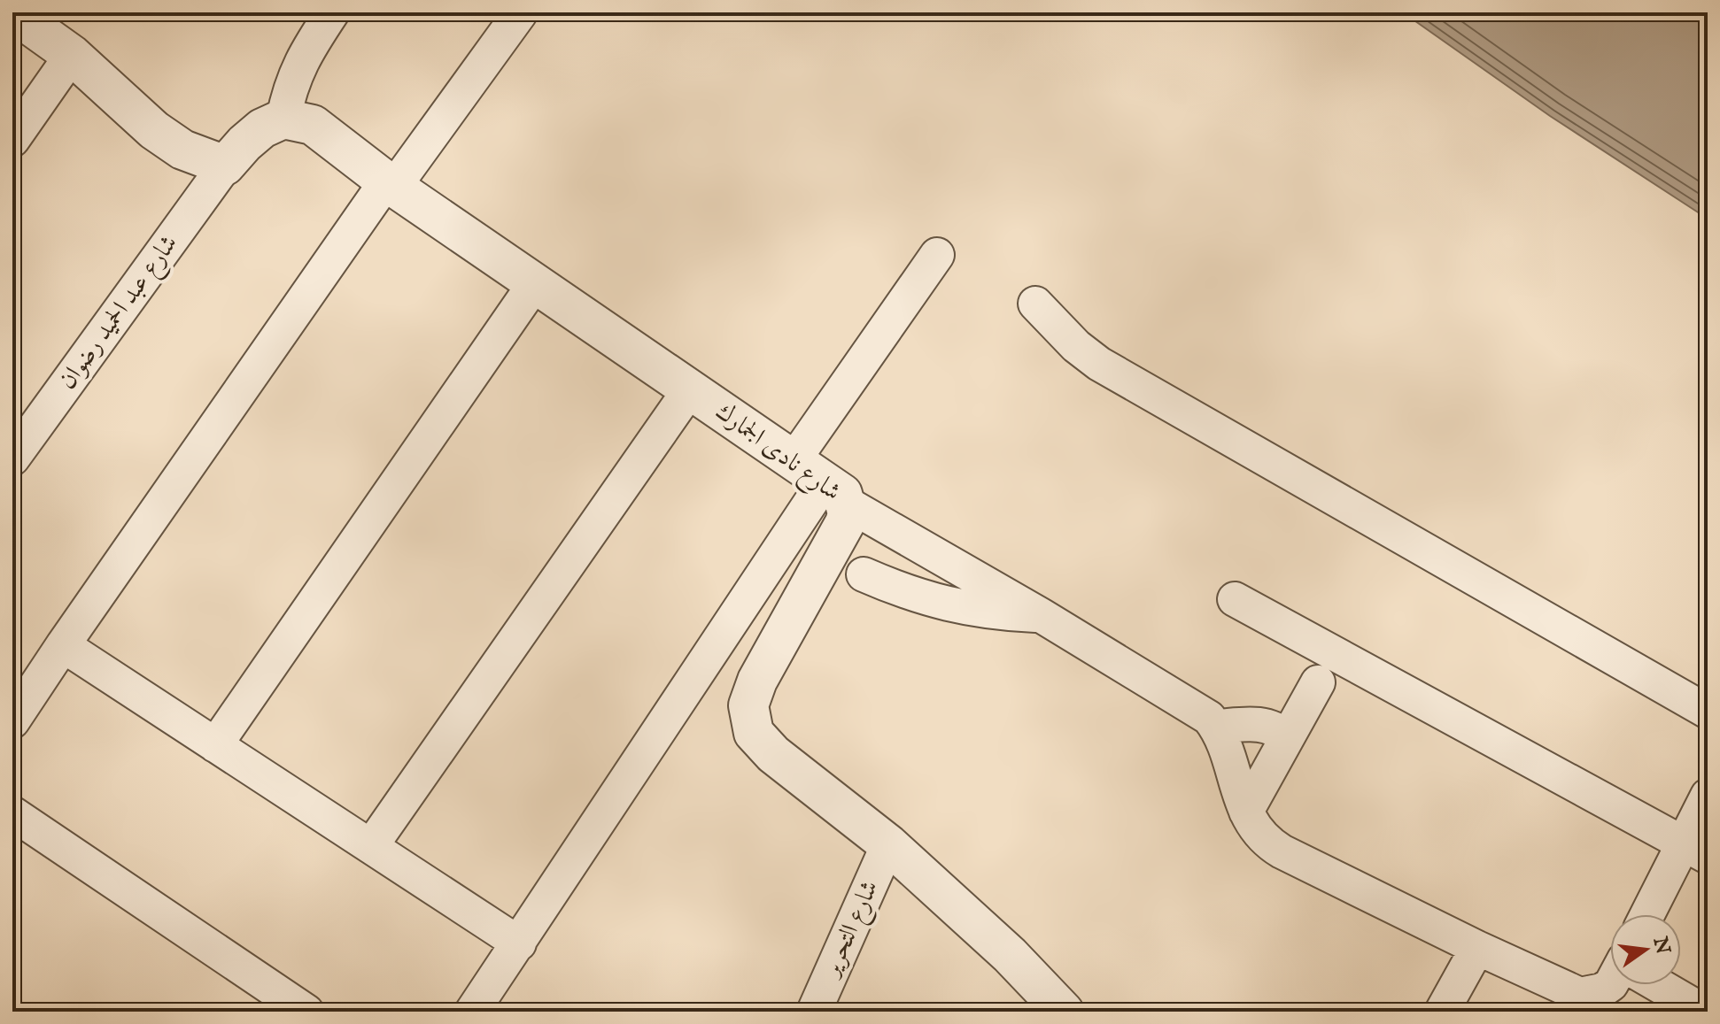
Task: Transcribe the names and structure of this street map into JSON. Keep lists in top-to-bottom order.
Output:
{
  "streets": {
    "street": ["شارع عبد الحميد رضوان", "شارع نادى الجمارك", "شارع التحرير"]
  },
  "crossings": [
    ["شارع نادى الجمارك", "شارع التحرير"]
  ],
  "north": "right"
}
